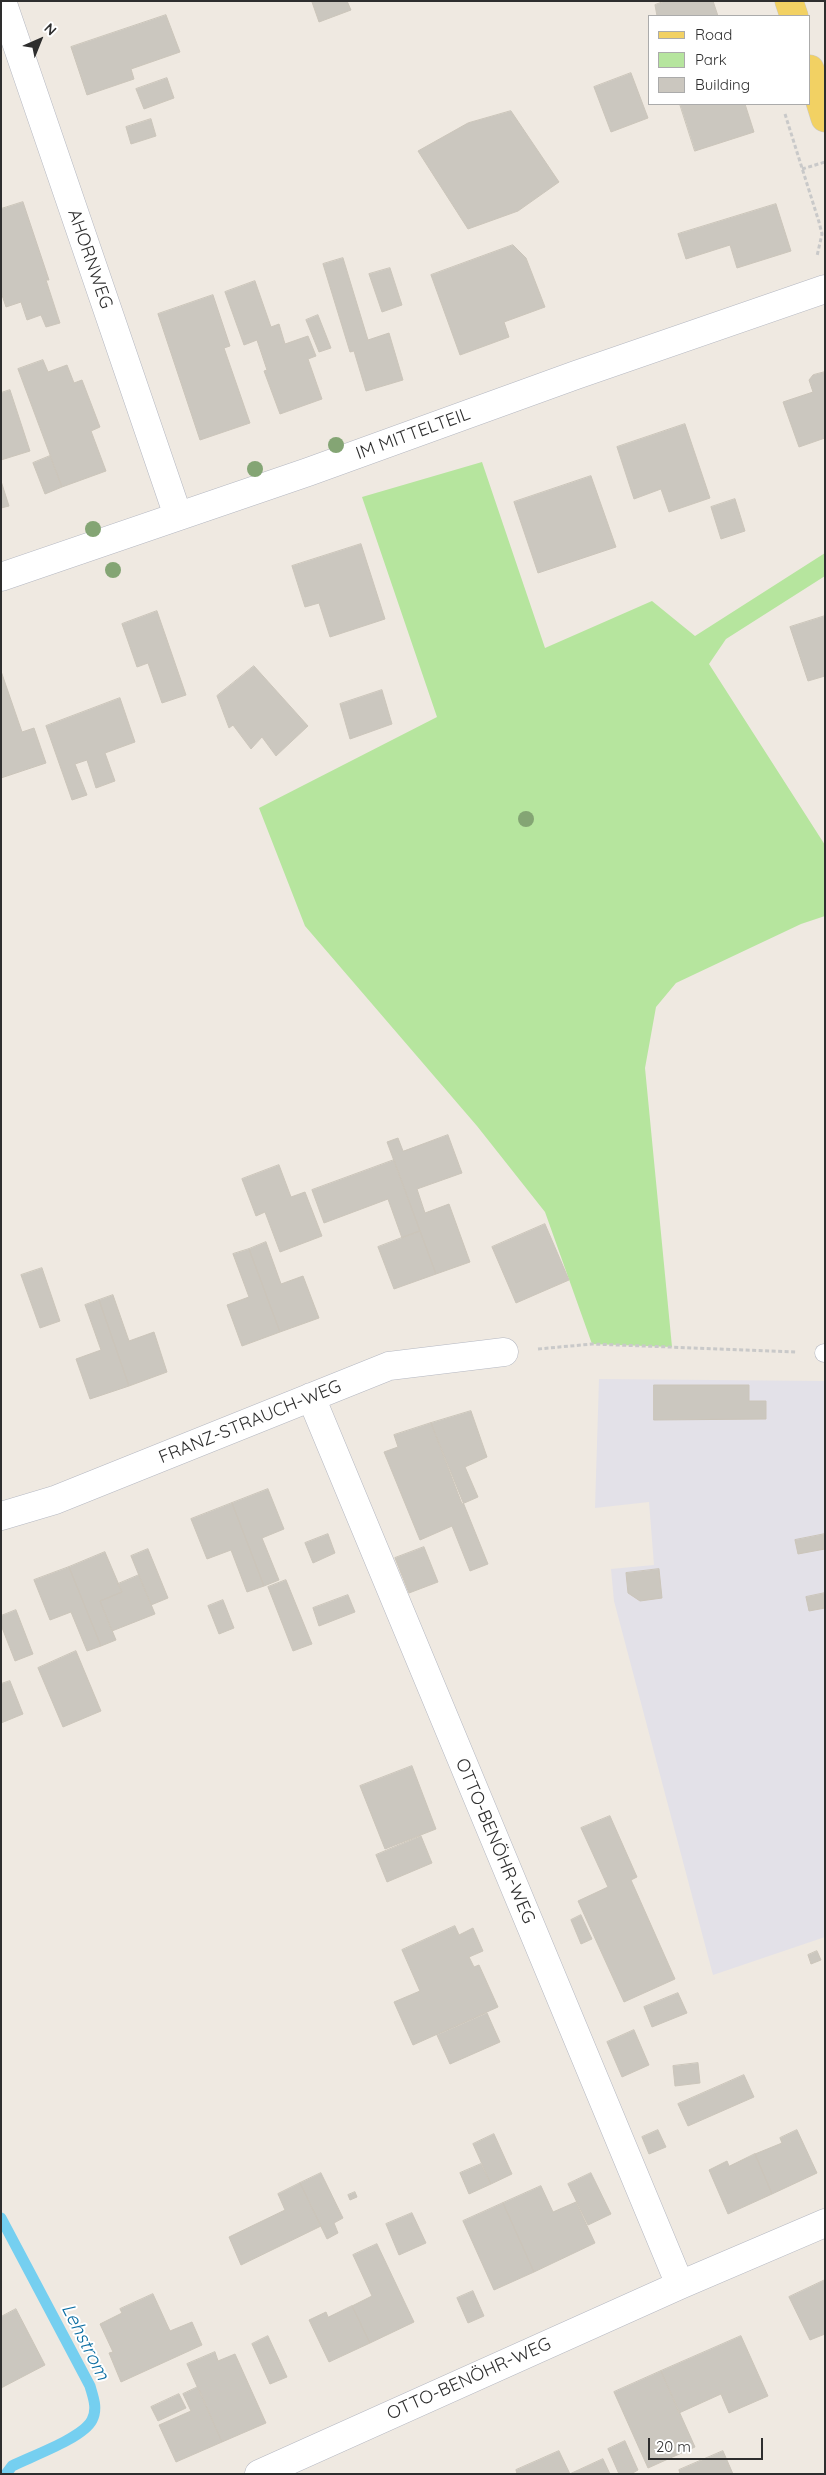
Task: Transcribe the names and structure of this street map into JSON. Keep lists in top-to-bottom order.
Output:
{
  "streets": {
    "street": [
      "AHORNWEG",
      "IM MITTELTEIL",
      "FRANZ-STRAUCH-WEG",
      "OTTO-BENÖHR-WEG"
    ]
  },
  "crossings": [
    ["AHORNWEG", "IM MITTELTEIL"],
    ["FRANZ-STRAUCH-WEG", "OTTO-BENÖHR-WEG"]
  ],
  "water": ["Lehstrom"],
  "legend": ["Road", "Park", "Building"],
  "scale_bar": "20 m",
  "north": "top right"
}
